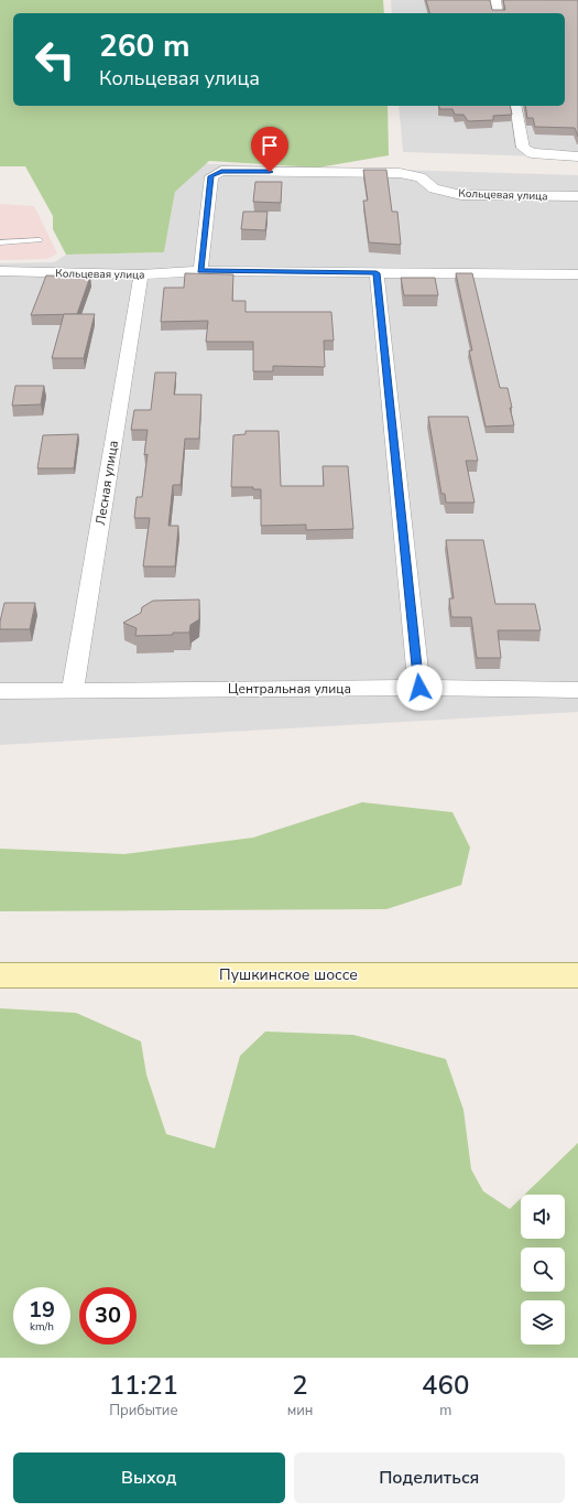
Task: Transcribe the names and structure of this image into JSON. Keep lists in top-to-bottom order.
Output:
{
  "streets": {
    "main road": ["Пушкинское шоссе"],
    "street": ["Кольцевая улица", "Лесная улица", "Центральная улица"]
  },
  "crossings": [
    ["Кольцевая улица", "Лесная улица"],
    ["Лесная улица", "Центральная улица"]
  ],
  "page": {
    "turn": ["260 m", "Кольцевая улица"],
    "speed": "19 km/h",
    "limit": "30",
    "eta": [
      "11:21",
      "Прибытие",
      "2",
      "мин",
      "460",
      "m"
    ],
    "buttons": ["Выход", "Поделиться"]
  }
}
